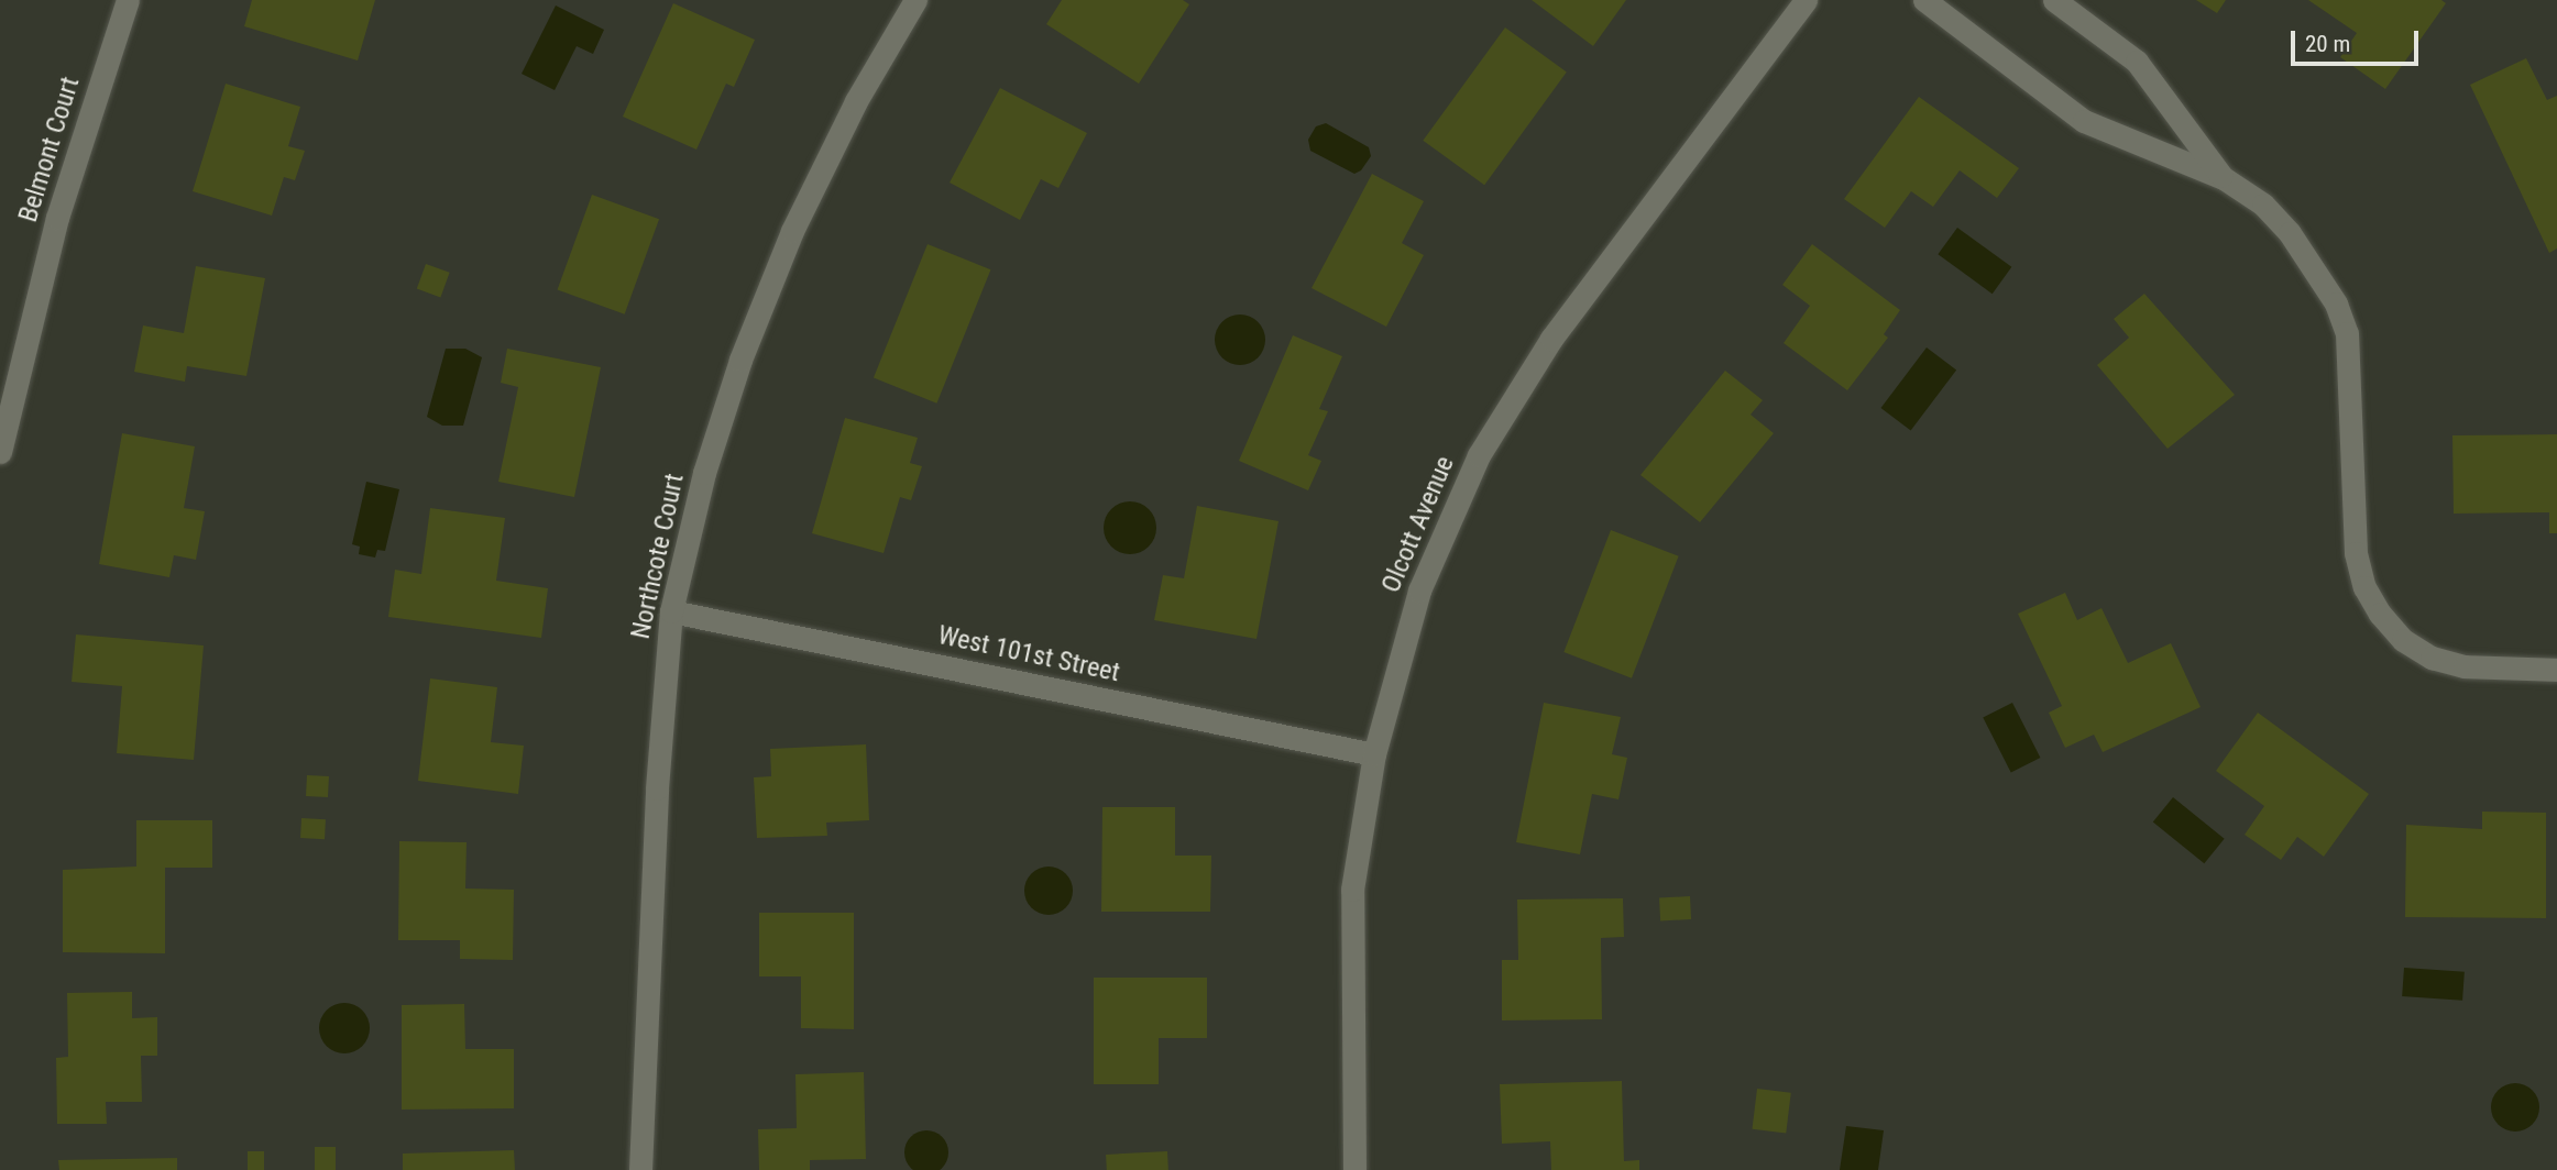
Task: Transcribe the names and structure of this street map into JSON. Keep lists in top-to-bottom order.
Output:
{
  "streets": {
    "street": [
      "Belmont Court",
      "Olcott Avenue",
      "Northcote Court",
      "West 101st Street"
    ]
  },
  "crossings": [
    ["Olcott Avenue", "West 101st Street"],
    ["Northcote Court", "West 101st Street"]
  ],
  "scale_bar": "20 m"
}
